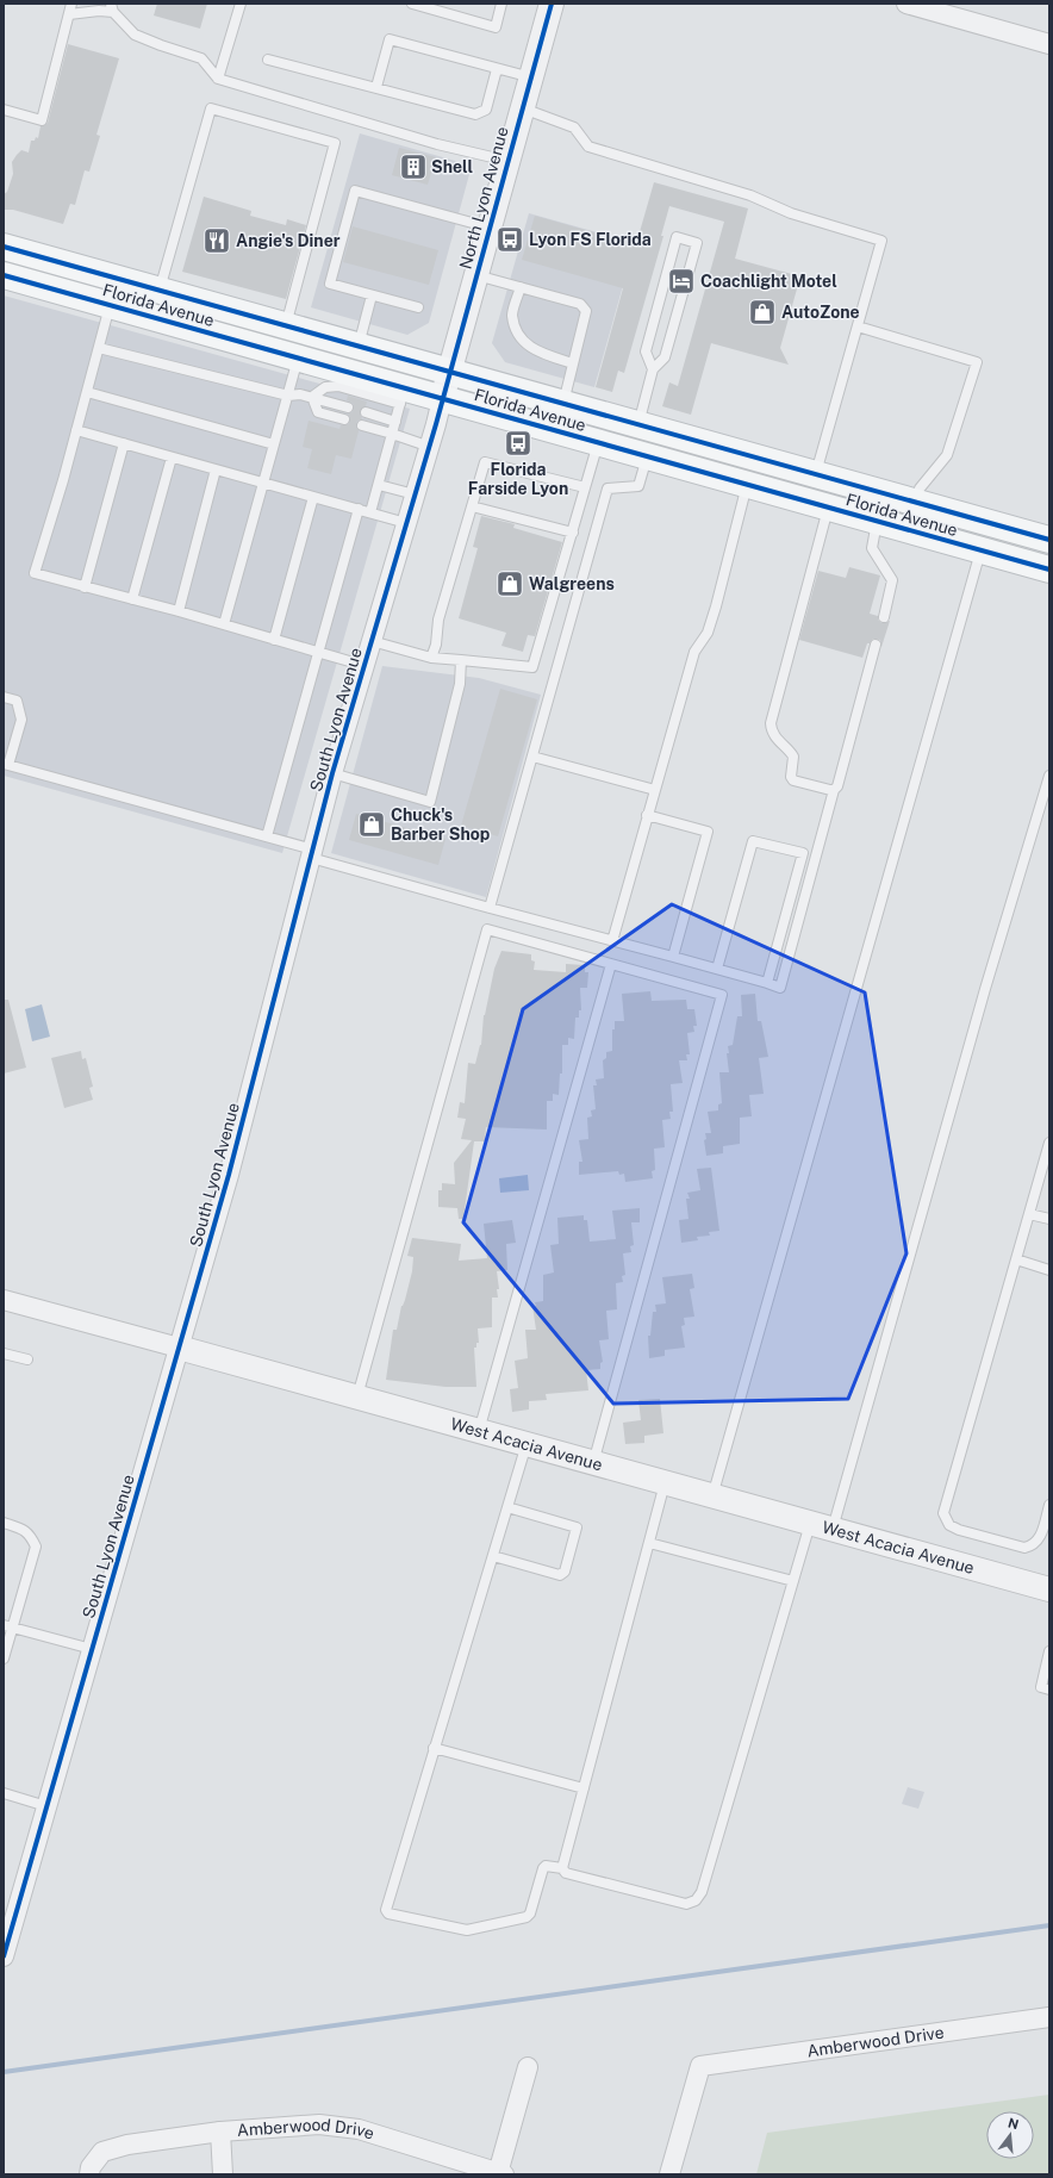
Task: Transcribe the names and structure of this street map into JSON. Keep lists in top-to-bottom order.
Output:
{
  "streets": {
    "main road": ["Florida Avenue"],
    "street": [
      "North Lyon Avenue",
      "South Lyon Avenue",
      "West Acacia Avenue",
      "Amberwood Drive"
    ]
  },
  "crossings": [
    ["North Lyon Avenue", "Florida Avenue"],
    ["North Lyon Avenue", "South Lyon Avenue"],
    ["Florida Avenue", "South Lyon Avenue"],
    ["South Lyon Avenue", "West Acacia Avenue"]
  ],
  "places": {
    "building": ["Shell"],
    "bus stop": ["Lyon FS Florida", "Florida Farside Lyon"],
    "restaurant": ["Angie's Diner"],
    "hotel": ["Coachlight Motel"],
    "shop": ["AutoZone", "Walgreens", "Chuck's Barber Shop"]
  },
  "north": "top"
}
